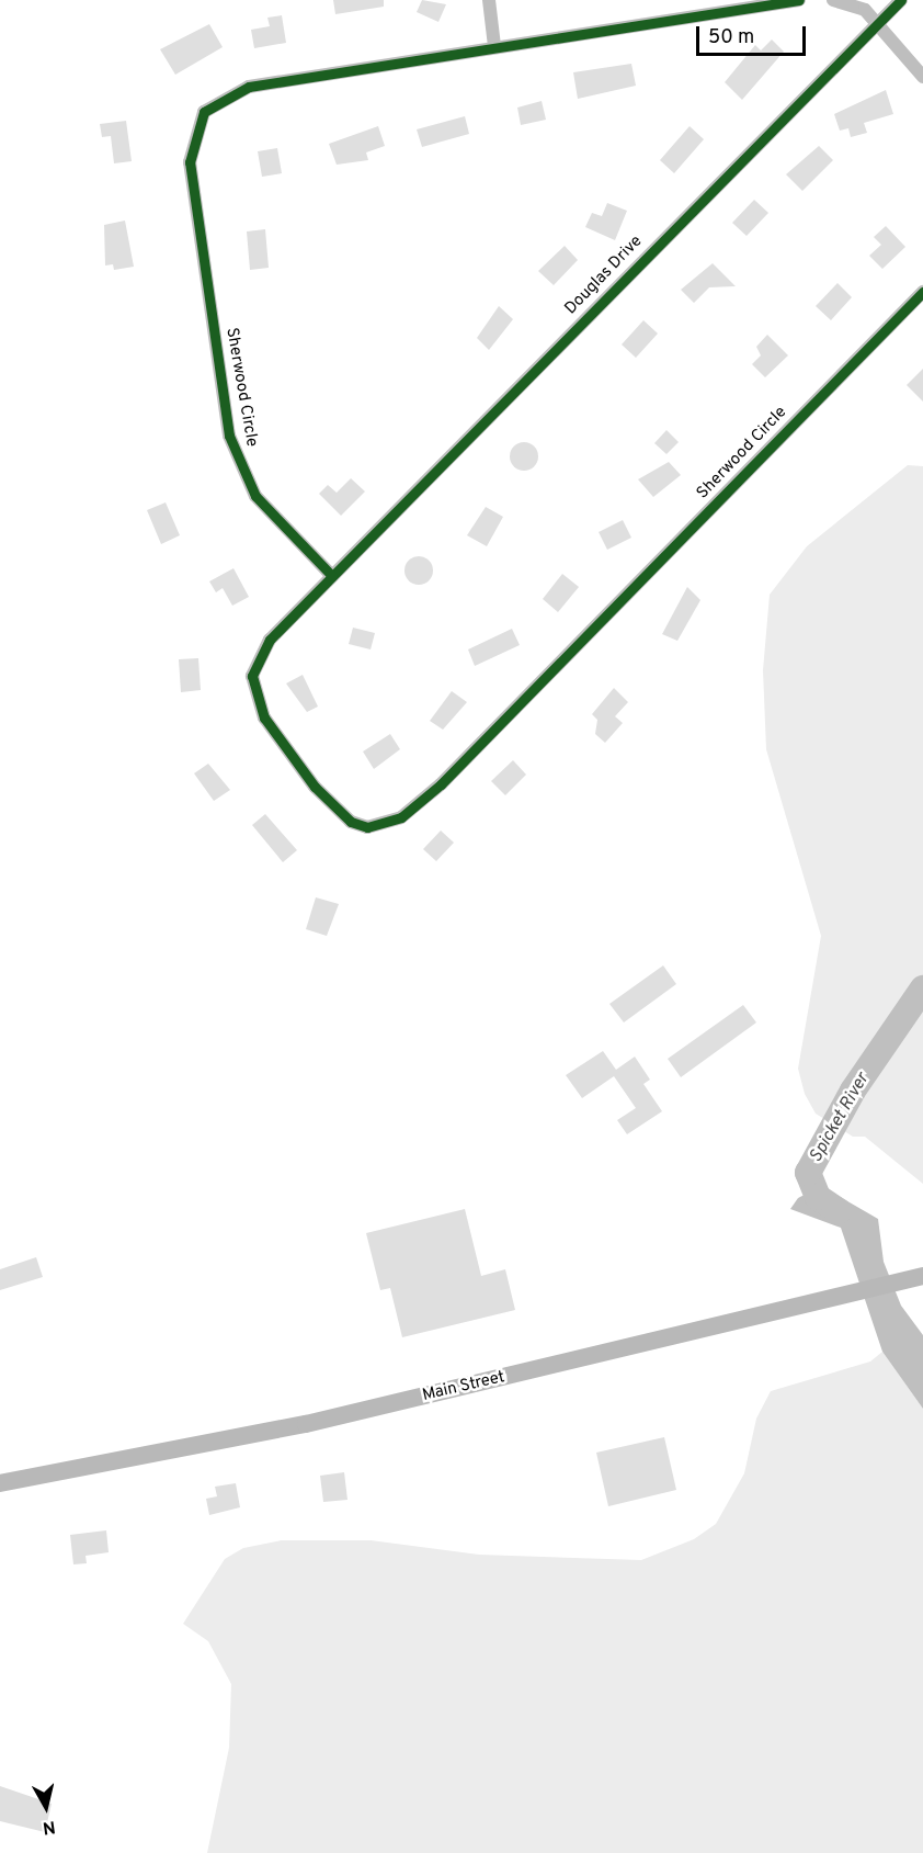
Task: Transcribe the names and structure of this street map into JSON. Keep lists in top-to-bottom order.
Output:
{
  "streets": {
    "main road": ["Main Street"],
    "street": ["Douglas Drive", "Sherwood Circle"]
  },
  "crossings": [
    ["Douglas Drive", "Sherwood Circle"]
  ],
  "water": ["Spicket River"],
  "scale_bar": "50 m",
  "north": "bottom"
}
